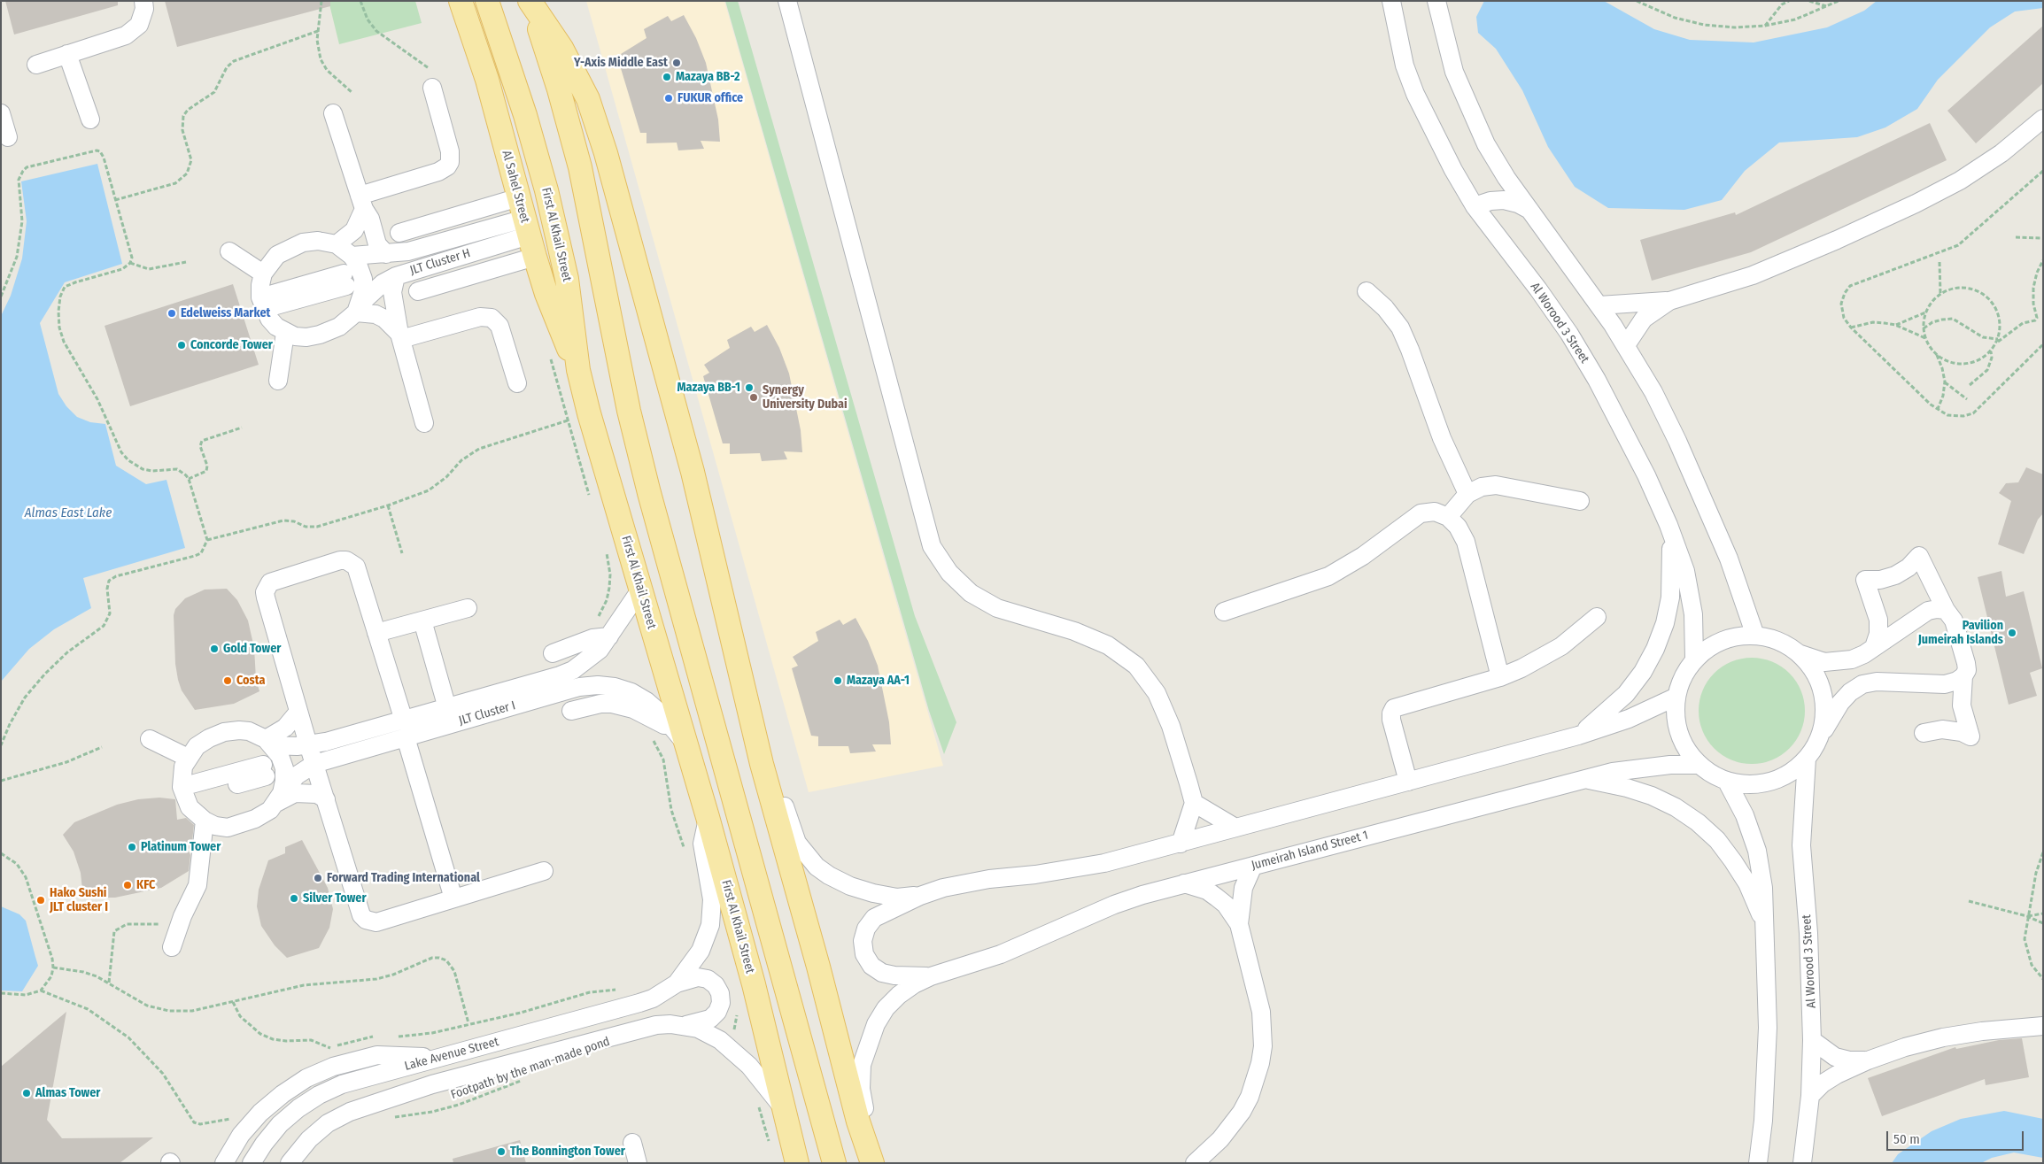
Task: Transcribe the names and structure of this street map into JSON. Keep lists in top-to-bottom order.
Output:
{
  "streets": {
    "main road": ["Al Sahel Street", "First Al Khail Street"],
    "street": [
      "JLT Cluster H",
      "Al Worood 3 Street",
      "JLT Cluster I",
      "Jumeirah Island Street 1",
      "Lake Avenue Street"
    ],
    "path": ["Footpath by the man-made pond"]
  },
  "crossings": [
    ["Al Sahel Street", "First Al Khail Street"],
    ["Al Sahel Street", "JLT Cluster H"],
    ["First Al Khail Street", "JLT Cluster I"],
    ["First Al Khail Street", "Lake Avenue Street"],
    ["Al Worood 3 Street", "Jumeirah Island Street 1"]
  ],
  "water": ["Almas East Lake"],
  "places": [
    "Y-Axis Middle East",
    "Mazaya BB-2",
    "FUKUR office",
    "Edelweiss Market",
    "Concorde Tower",
    "Mazaya BB-1",
    "Synergy University Dubai",
    "Pavilion Jumeirah Islands",
    "Gold Tower",
    "Costa",
    "Mazaya AA-1",
    "Platinum Tower",
    "Forward Trading International",
    "KFC",
    "Silver Tower",
    "Hako Sushi JLT cluster I",
    "Almas Tower",
    "The Bonnington Tower"
  ],
  "scale_bar": "50 m"
}
